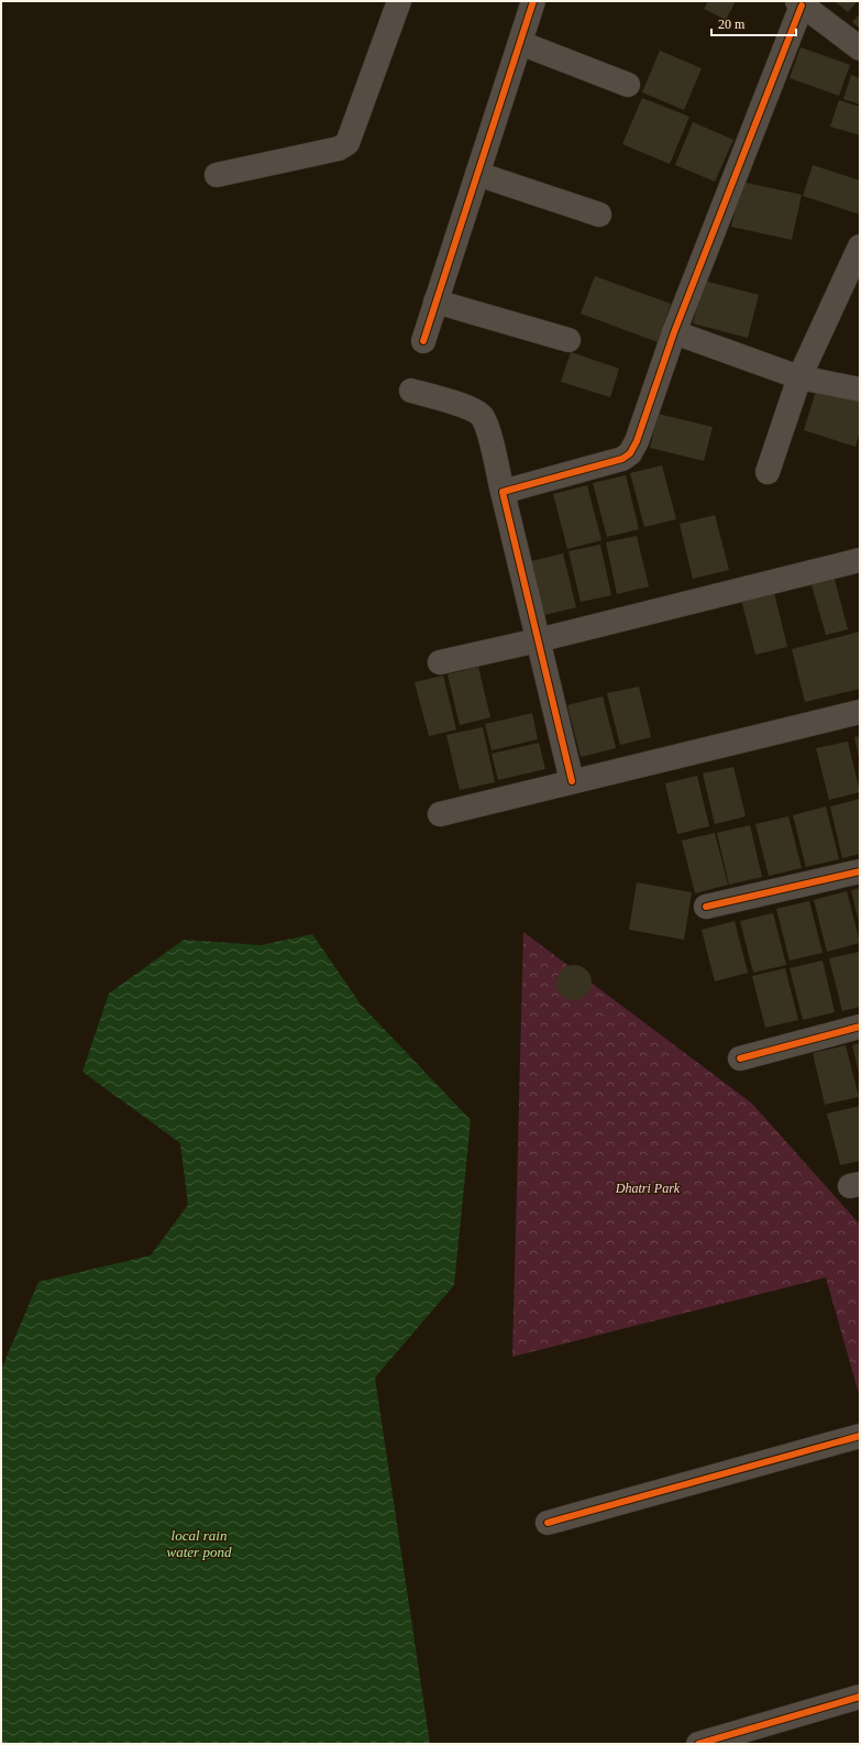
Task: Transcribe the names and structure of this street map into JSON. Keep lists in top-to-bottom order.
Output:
{
  "water": ["local rain water pond"],
  "parks": ["Dhatri Park"],
  "scale_bar": "20 m"
}
